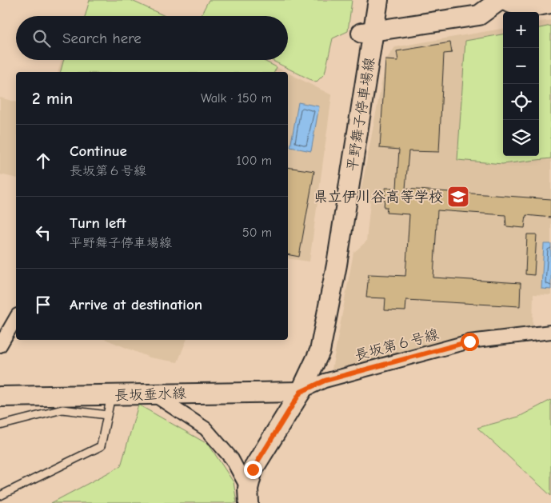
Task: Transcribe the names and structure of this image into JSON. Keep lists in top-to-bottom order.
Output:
{
  "streets": {
    "main road": ["平野舞子停車場線", "長坂垂水線"],
    "street": ["長坂第６号線"]
  },
  "crossings": [
    ["平野舞子停車場線", "長坂第６号線"],
    ["平野舞子停車場線", "長坂垂水線"],
    ["長坂第６号線", "長坂垂水線"]
  ],
  "places": {
    "school or university": ["県立伊川谷高等学校"]
  },
  "page": {
    "map_buttons": ["+", "−"],
    "search": "Search here",
    "heading": ["2 min", "Walk · 150 m"],
    "list": [
      ["Continue", "長坂第６号線", "100 m"],
      ["Turn left", "平野舞子停車場線", "50 m"],
      "Arrive at destination"
    ]
  }
}
